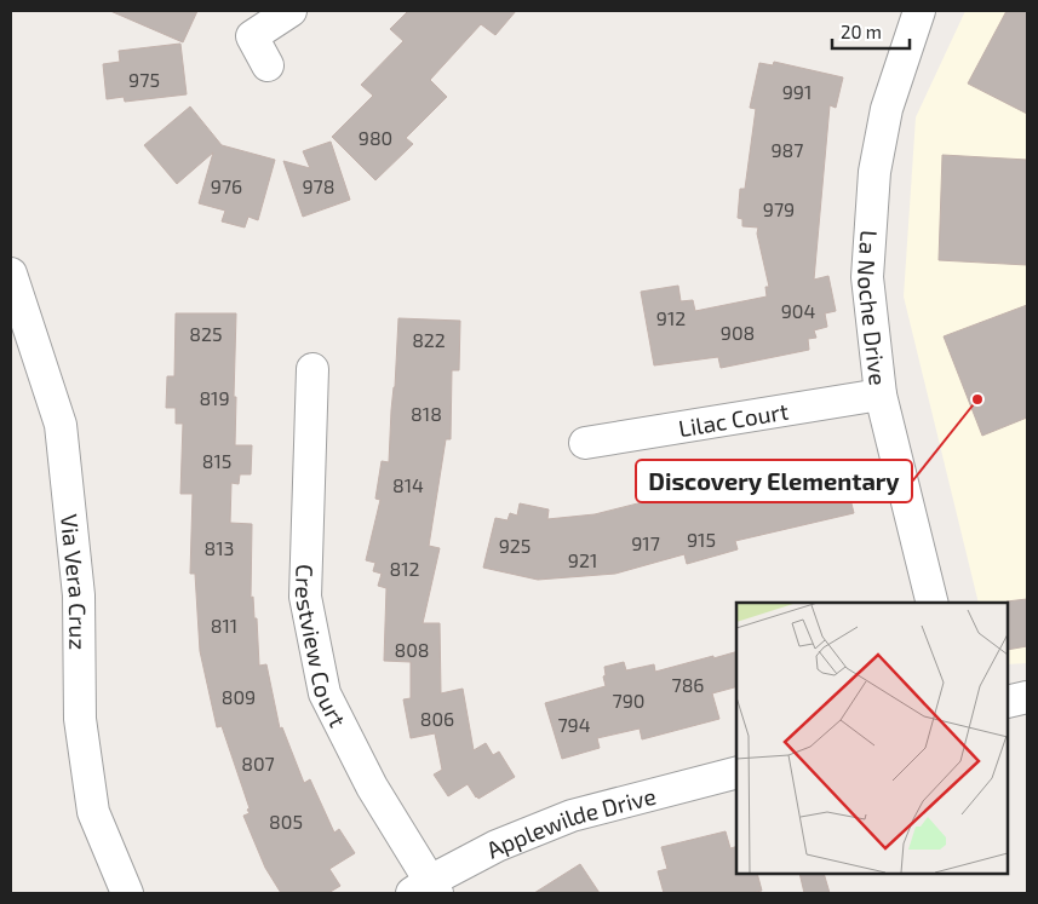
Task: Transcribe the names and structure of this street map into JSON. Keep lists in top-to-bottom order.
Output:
{
  "streets": {
    "street": [
      "La Noche Drive",
      "Lilac Court",
      "Via Vera Cruz",
      "Crestview Court",
      "Applewilde Drive"
    ]
  },
  "crossings": [
    ["La Noche Drive", "Lilac Court"],
    ["Crestview Court", "Applewilde Drive"]
  ],
  "places": ["Discovery Elementary"],
  "house_numbers": [
    "975",
    "991",
    "980",
    "987",
    "976",
    "978",
    "979",
    "904",
    "912",
    "908",
    "825",
    "822",
    "819",
    "818",
    "815",
    "814",
    "915",
    "917",
    "925",
    "813",
    "921",
    "812",
    "811",
    "808",
    "786",
    "809",
    "790",
    "806",
    "794",
    "807",
    "805"
  ],
  "scale_bar": "20 m"
}
